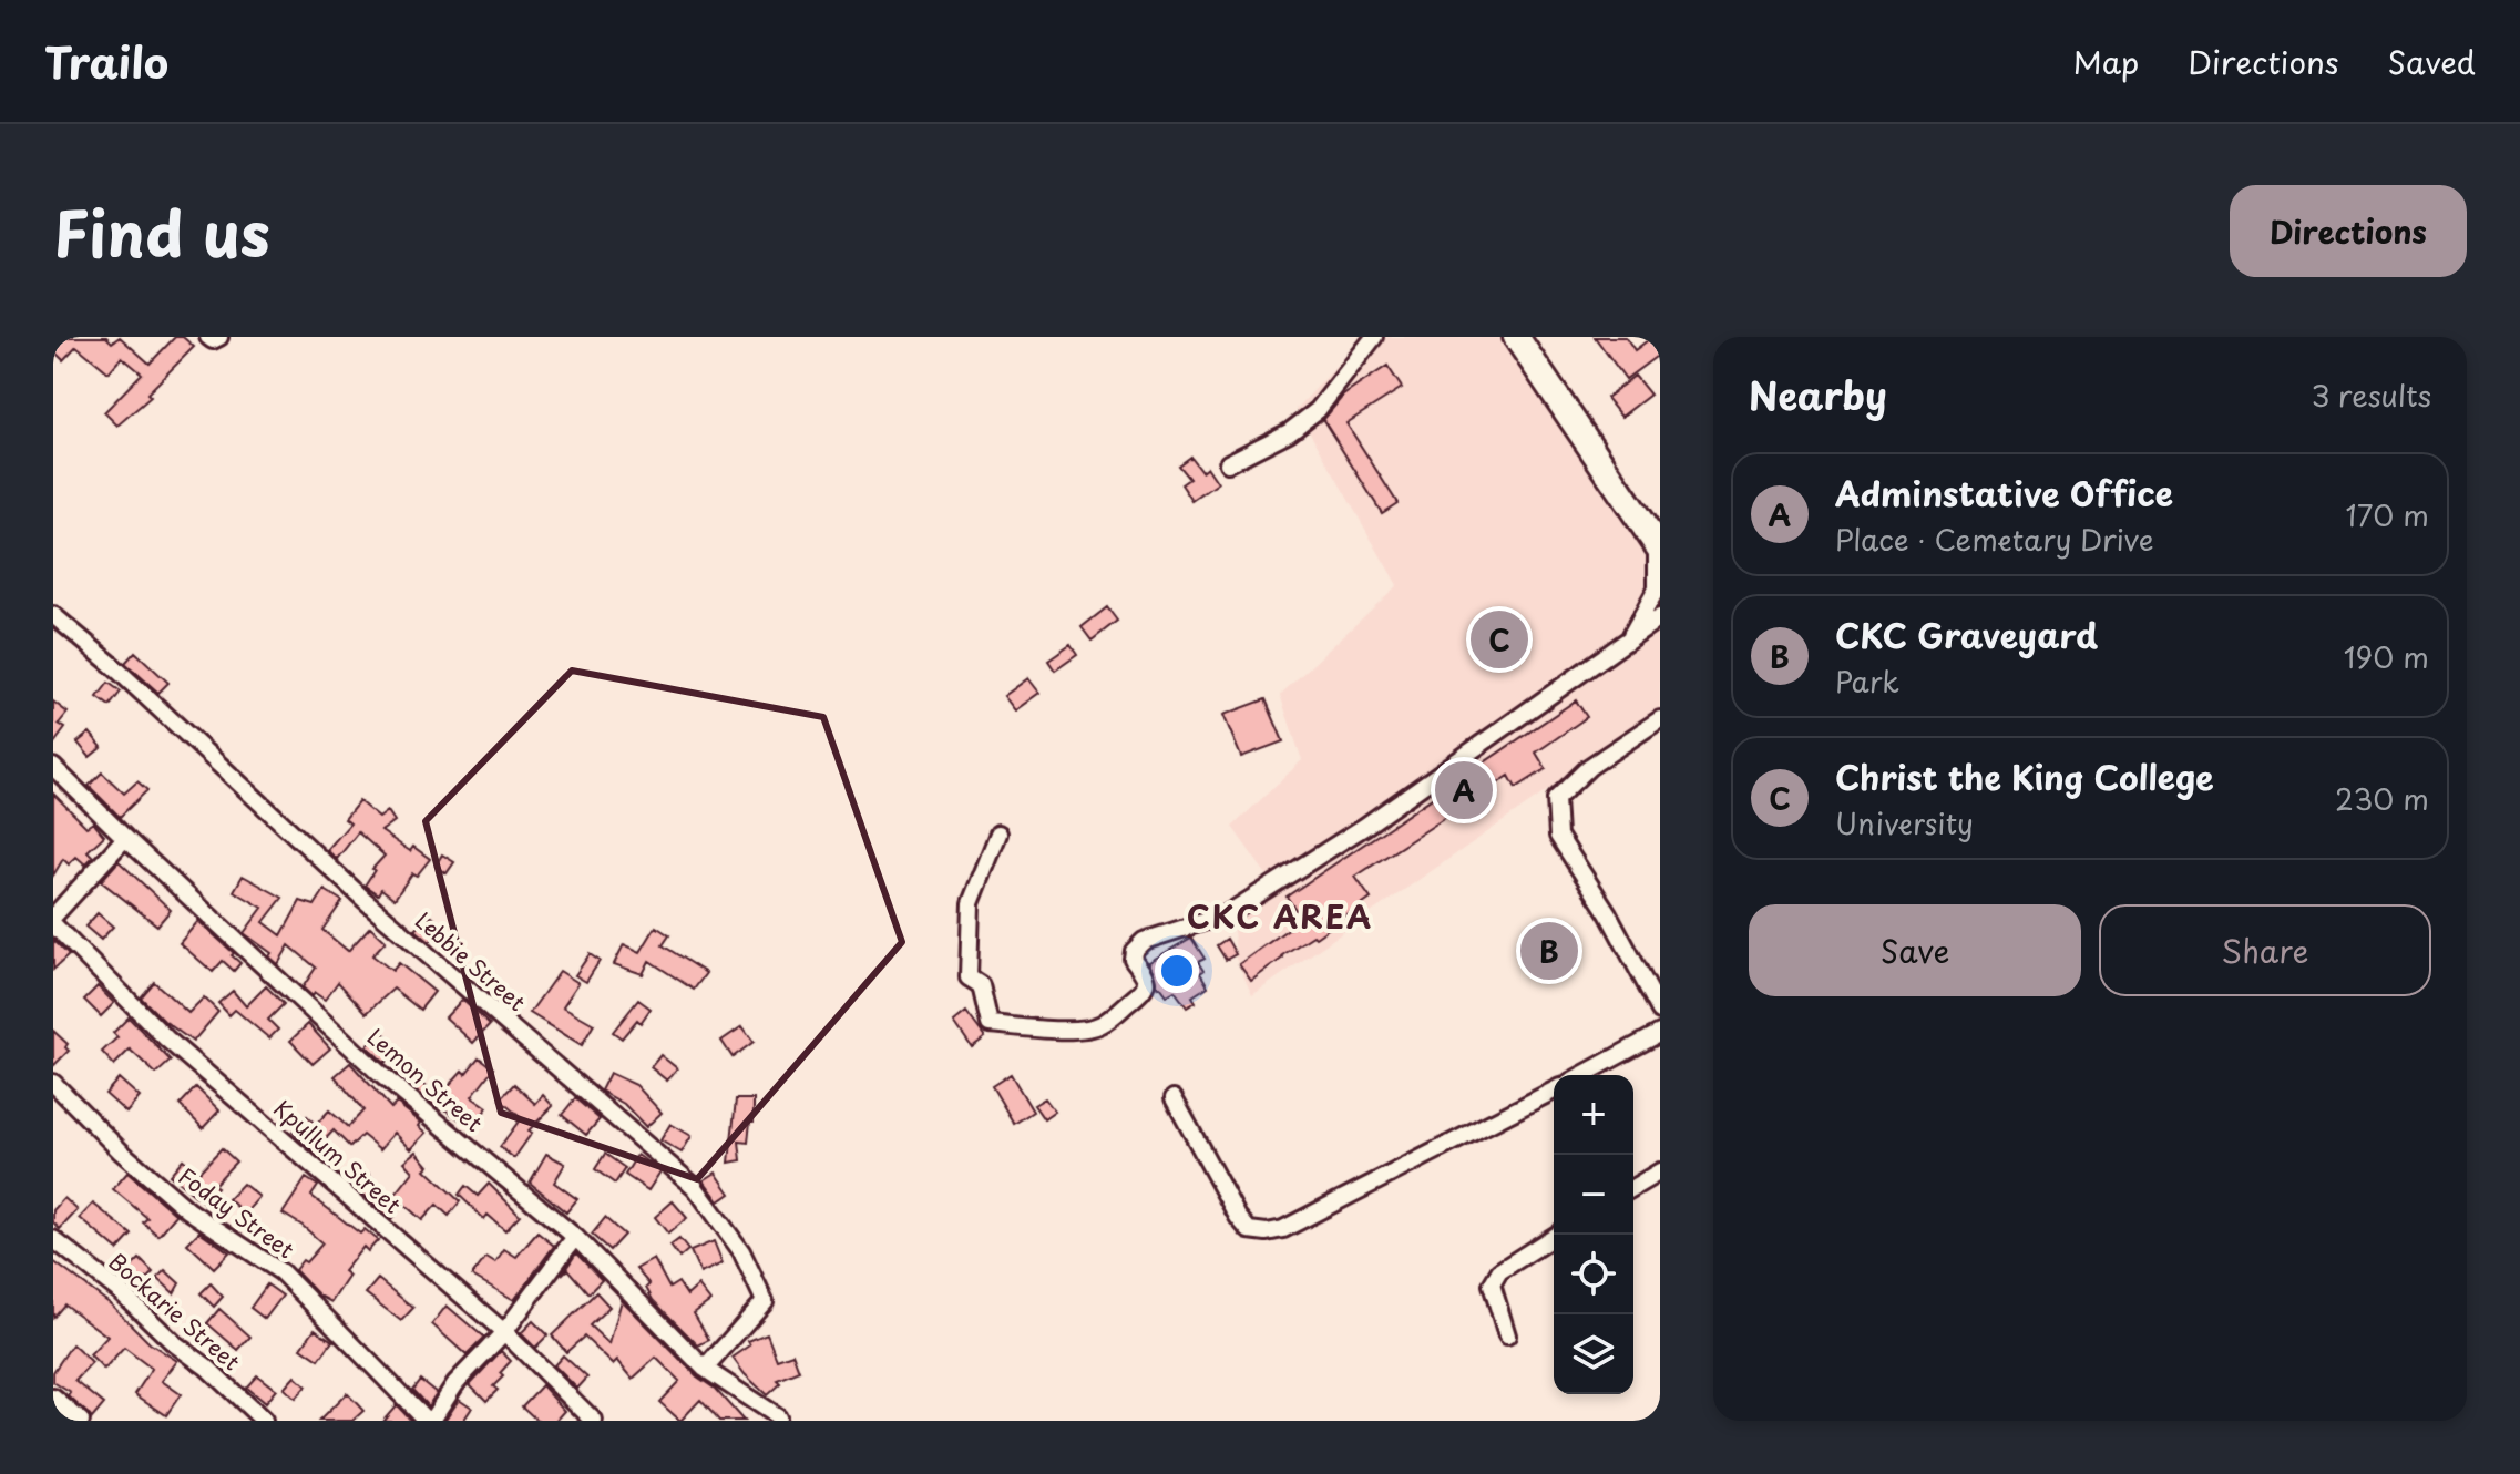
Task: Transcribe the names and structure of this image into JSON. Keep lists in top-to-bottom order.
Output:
{
  "streets": {
    "street": [
      "Lebbie Street",
      "Lemon Street",
      "Kpullum Street",
      "Foday Street",
      "Bockarie Street"
    ]
  },
  "crossings": [
    ["Lebbie Street", "Lemon Street"]
  ],
  "districts": ["CKC AREA"],
  "page": {
    "header": "Trailo",
    "nav": ["Map", "Directions", "Saved"],
    "title": "Find us",
    "buttons": [
      "Directions",
      ["Save", "Share"]
    ],
    "heading": ["Nearby", "3 results"],
    "list": [
      {
        "mark": "A",
        "name": "Adminstative Office",
        "note": "Place · Cemetary Drive",
        "value": "170 m"
      },
      {
        "mark": "B",
        "name": "CKC Graveyard",
        "note": "Park",
        "value": "190 m"
      },
      {
        "mark": "C",
        "name": "Christ the King College",
        "note": "University",
        "value": "230 m"
      }
    ],
    "pins": ["C", "A", "B"],
    "map_buttons": ["+", "−"]
  }
}
